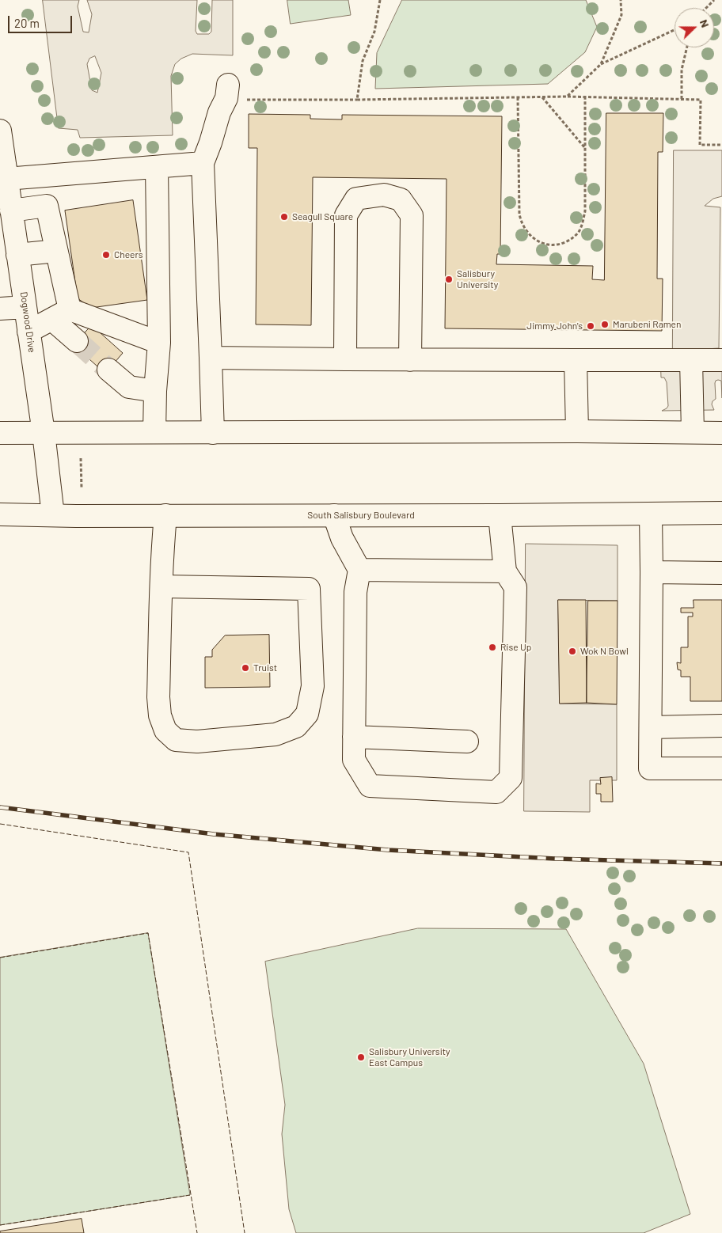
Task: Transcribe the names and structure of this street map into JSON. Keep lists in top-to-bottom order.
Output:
{
  "streets": {
    "main road": ["Dogwood Drive", "South Salisbury Boulevard"]
  },
  "crossings": [
    ["Dogwood Drive", "South Salisbury Boulevard"]
  ],
  "places": [
    "Seagull Square",
    "Cheers",
    "Salisbury University",
    "Marubeni Ramen",
    "Jimmy John's",
    "Rise Up",
    "Wok N Bowl",
    "Truist",
    "Salisbury University East Campus"
  ],
  "scale_bar": "20 m",
  "north": "right"
}
